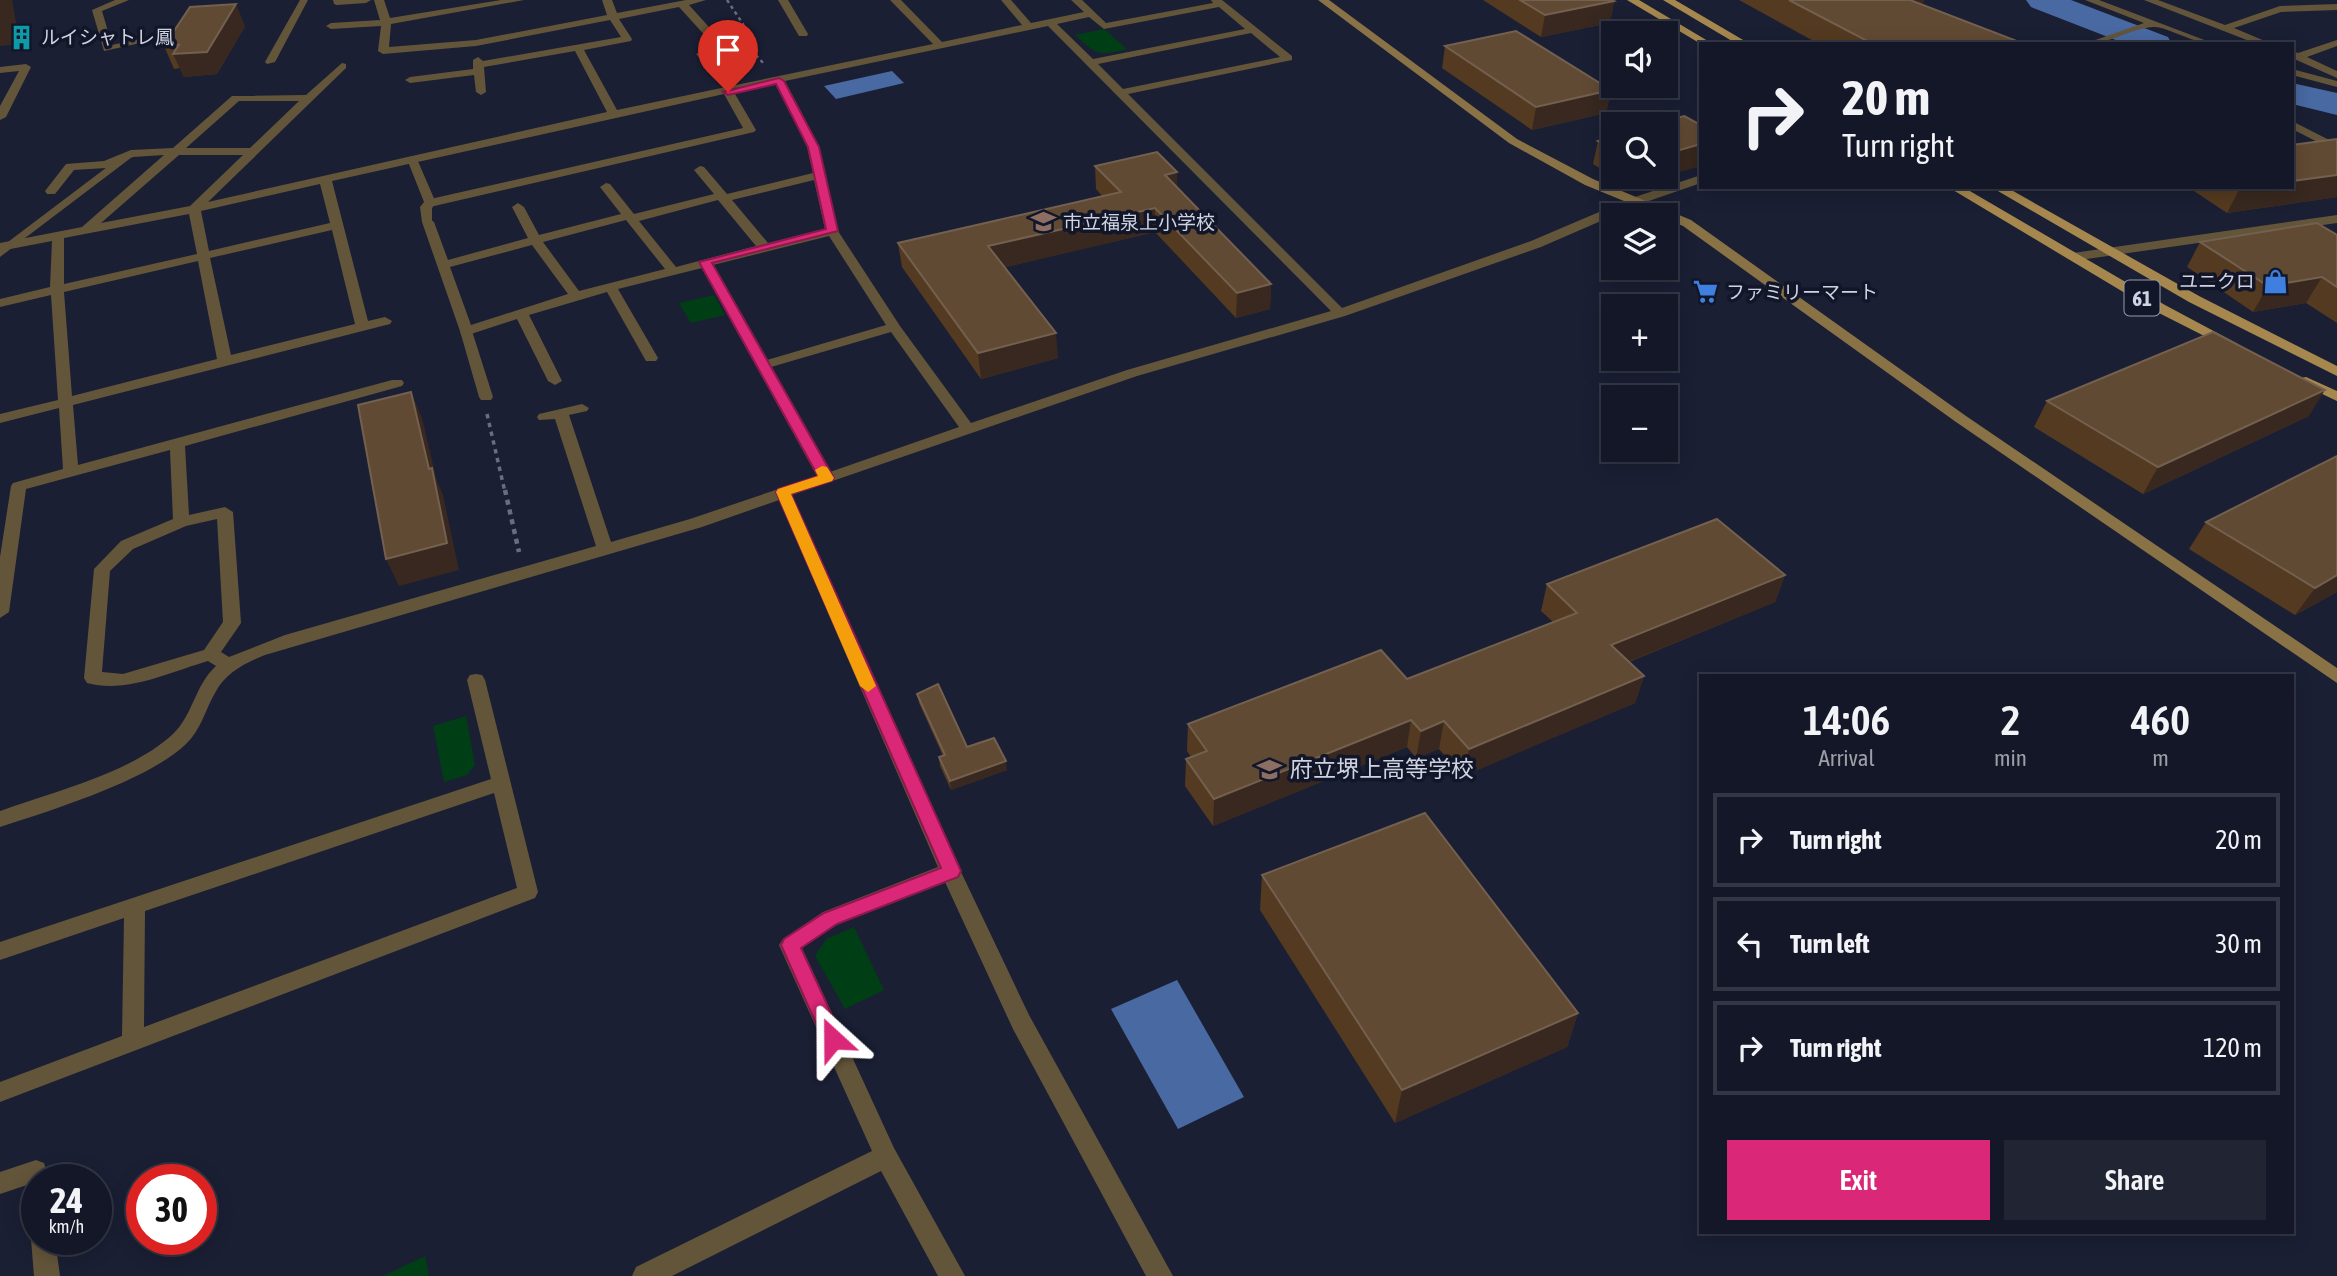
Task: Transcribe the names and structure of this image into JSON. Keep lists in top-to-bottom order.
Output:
{
  "streets": {
    "main road": ["61"]
  },
  "places": {
    "building": ["ルイシャトレ鳳"],
    "school or university": ["市立福泉上小学校", "府立堺上高等学校"],
    "shop": ["ユニクロ"],
    "supermarket": ["ファミリーマート"]
  },
  "page": {
    "map_buttons": ["+", "−"],
    "turn": ["20 m", "Turn right"],
    "eta": [
      "14:06",
      "Arrival",
      "2",
      "min",
      "460",
      "m"
    ],
    "list": [
      {
        "name": "Turn right",
        "value": "20 m"
      },
      {
        "name": "Turn left",
        "value": "30 m"
      },
      {
        "name": "Turn right",
        "value": "120 m"
      }
    ],
    "buttons": ["Exit", "Share"],
    "speed": "24 km/h",
    "limit": "30"
  }
}
